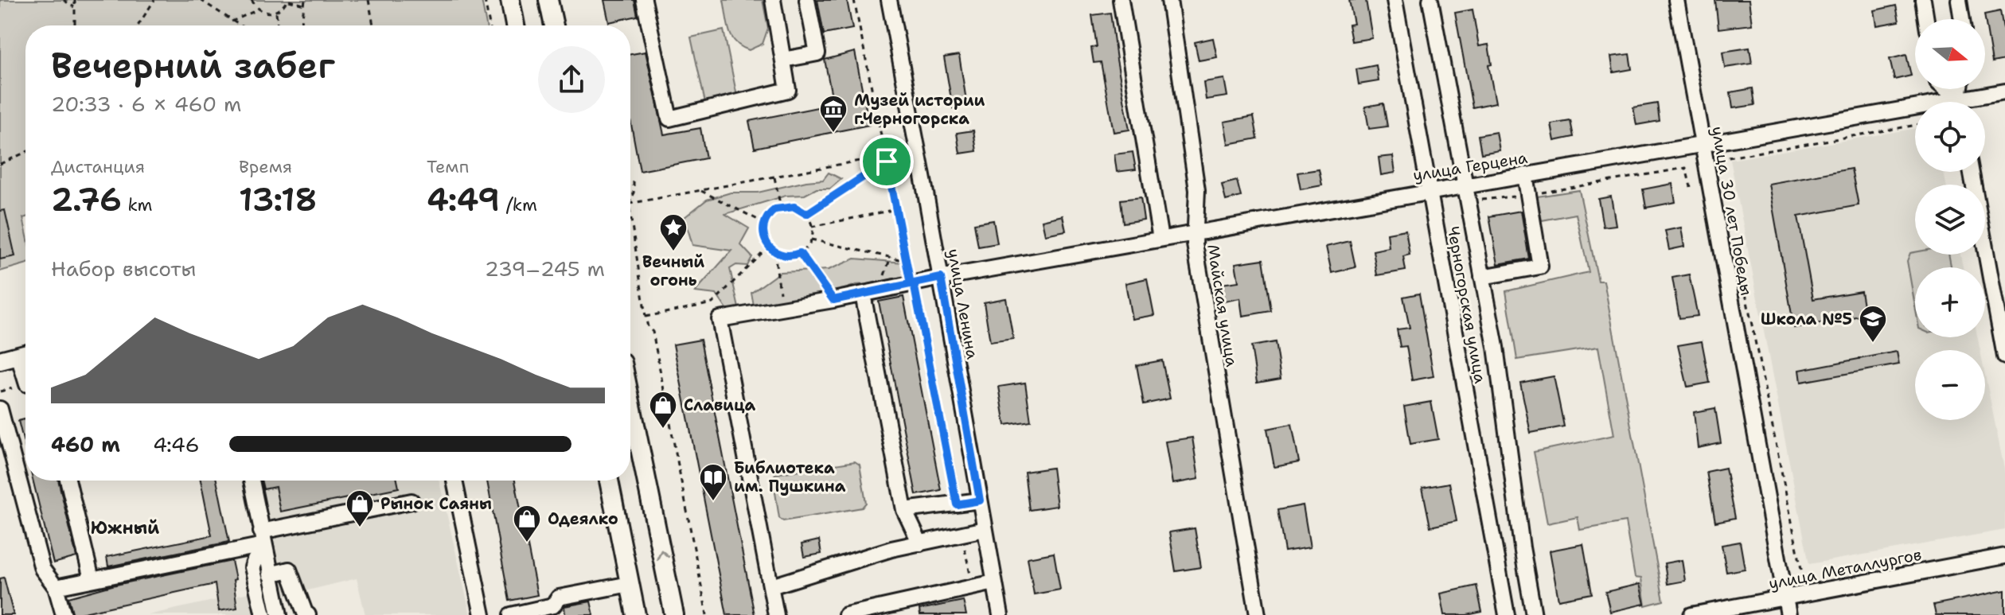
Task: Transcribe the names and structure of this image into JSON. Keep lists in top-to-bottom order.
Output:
{
  "streets": {
    "street": [
      "улица Герцена",
      "улица 30 лет Победы",
      "улица Ленина",
      "Черногорская улица",
      "Майская улица",
      "улица Металлургов"
    ]
  },
  "crossings": [
    ["улица Герцена", "улица 30 лет Победы"],
    ["улица Герцена", "улица Ленина"],
    ["улица Герцена", "Черногорская улица"],
    ["улица Герцена", "Майская улица"],
    ["улица 30 лет Победы", "улица Металлургов"]
  ],
  "districts": ["Южный"],
  "places": {
    "museum": ["Музей истории г.Черногорска"],
    "place": ["Вечный огонь"],
    "school or university": ["Школа №5"],
    "shop": ["Славица", "Рынок Саяны", "Одеялко"],
    "library": ["Библиотека им. Пушкина"]
  },
  "north": "right",
  "page": {
    "map_buttons": ["+", "−"],
    "heading": ["Вечерний забег", "20:33 · 6 × 460 m"],
    "stats": [
      ["Дистанция", "2.76 km"],
      ["Время", "13:18"],
      ["Темп", "4:49 /km"]
    ],
    "chart": ["Набор высоты", "239–245 m"],
    "list": [
      {
        "name": "460 m",
        "note": "4:46"
      }
    ]
  }
}
